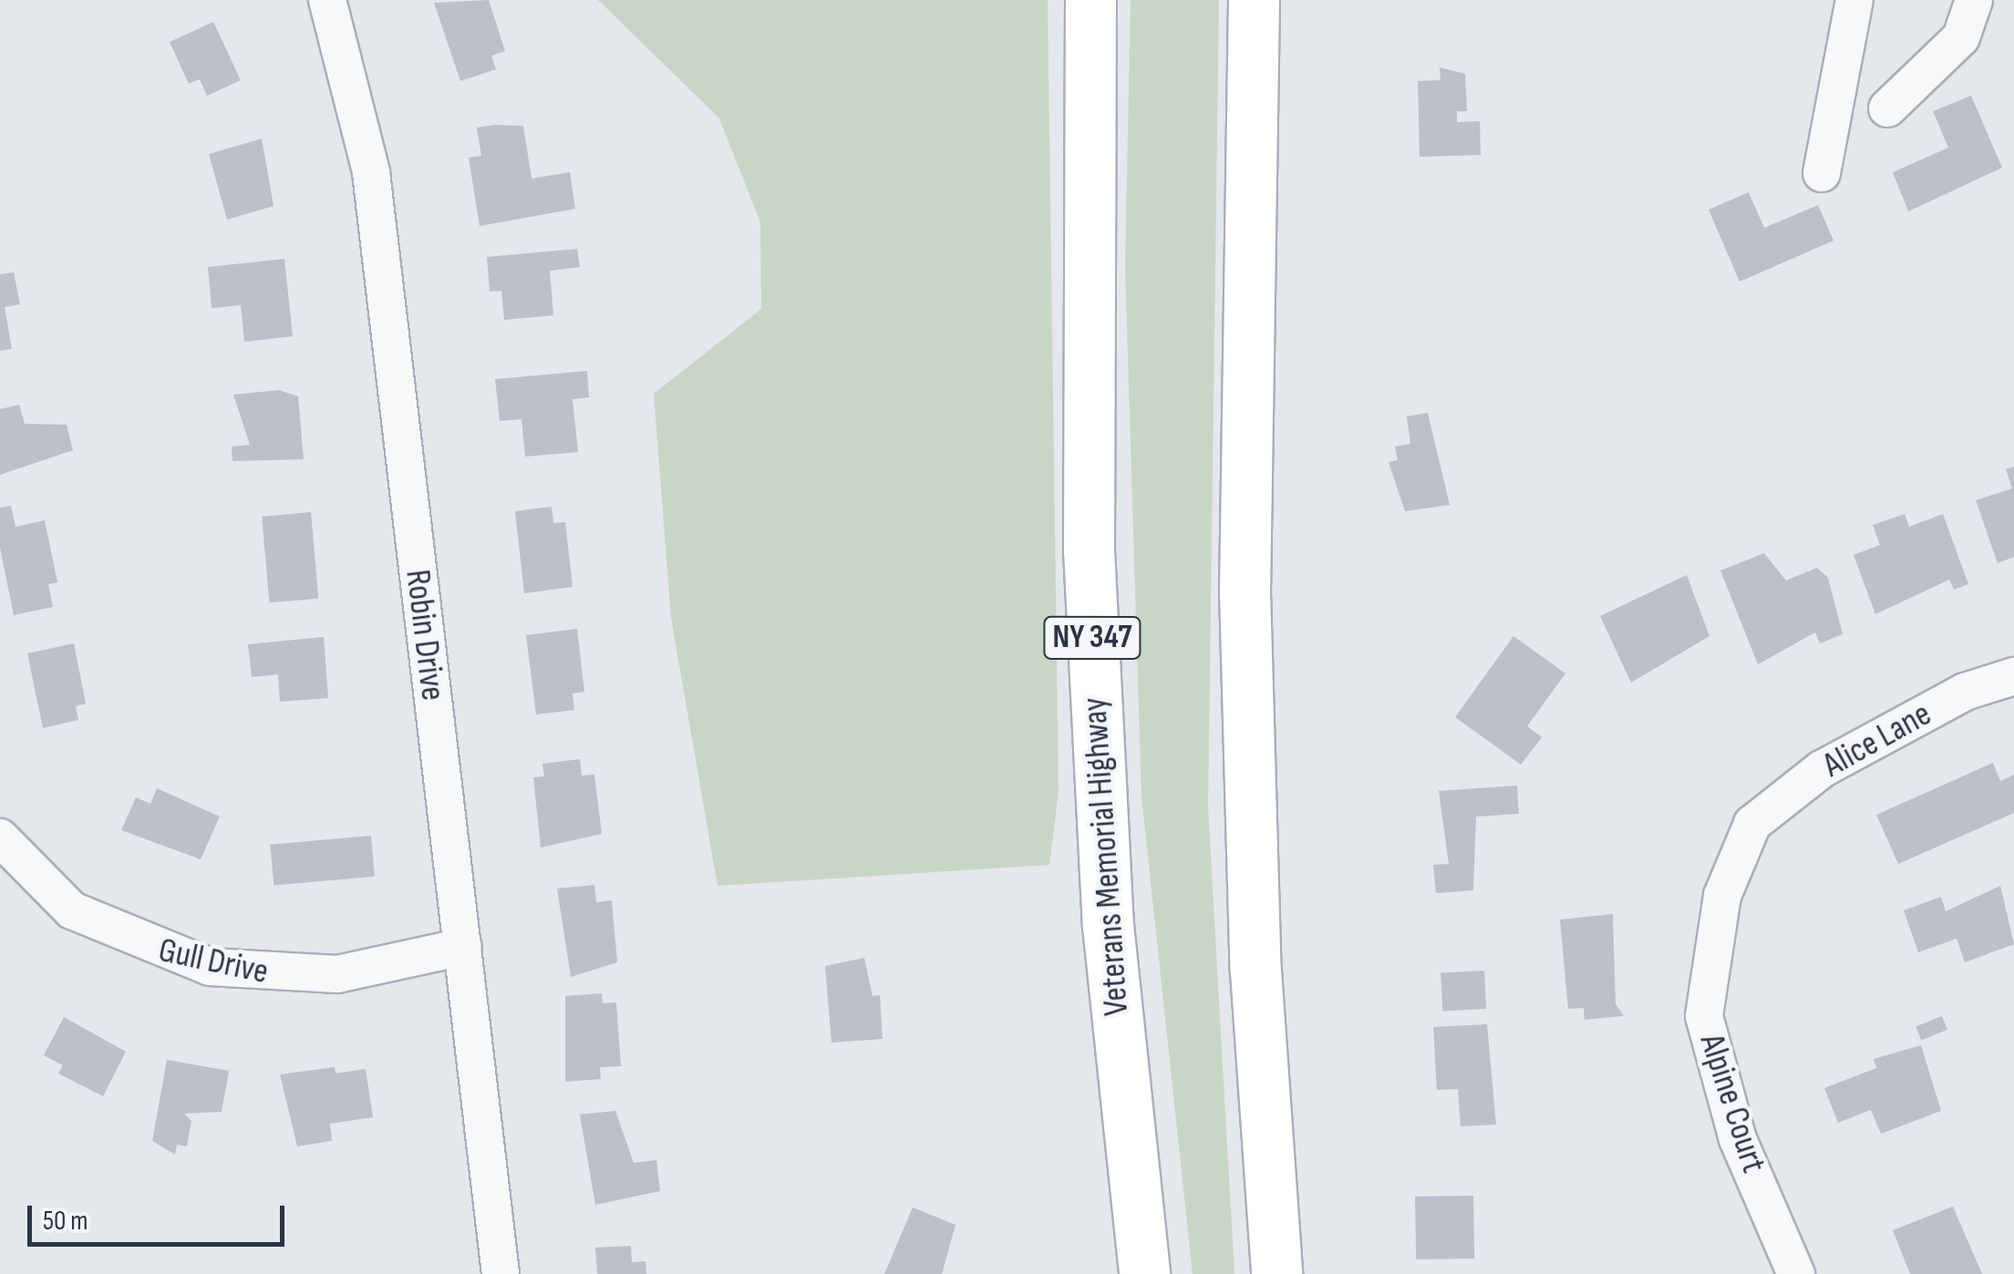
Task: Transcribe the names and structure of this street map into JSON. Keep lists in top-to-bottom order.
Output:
{
  "streets": {
    "highway": ["NY 347", "Veterans Memorial Highway"],
    "street": [
      "Robin Drive",
      "Alice Lane",
      "Gull Drive",
      "Alpine Court"
    ]
  },
  "crossings": [
    ["Robin Drive", "Gull Drive"],
    ["Alice Lane", "Alpine Court"]
  ],
  "scale_bar": "50 m"
}
